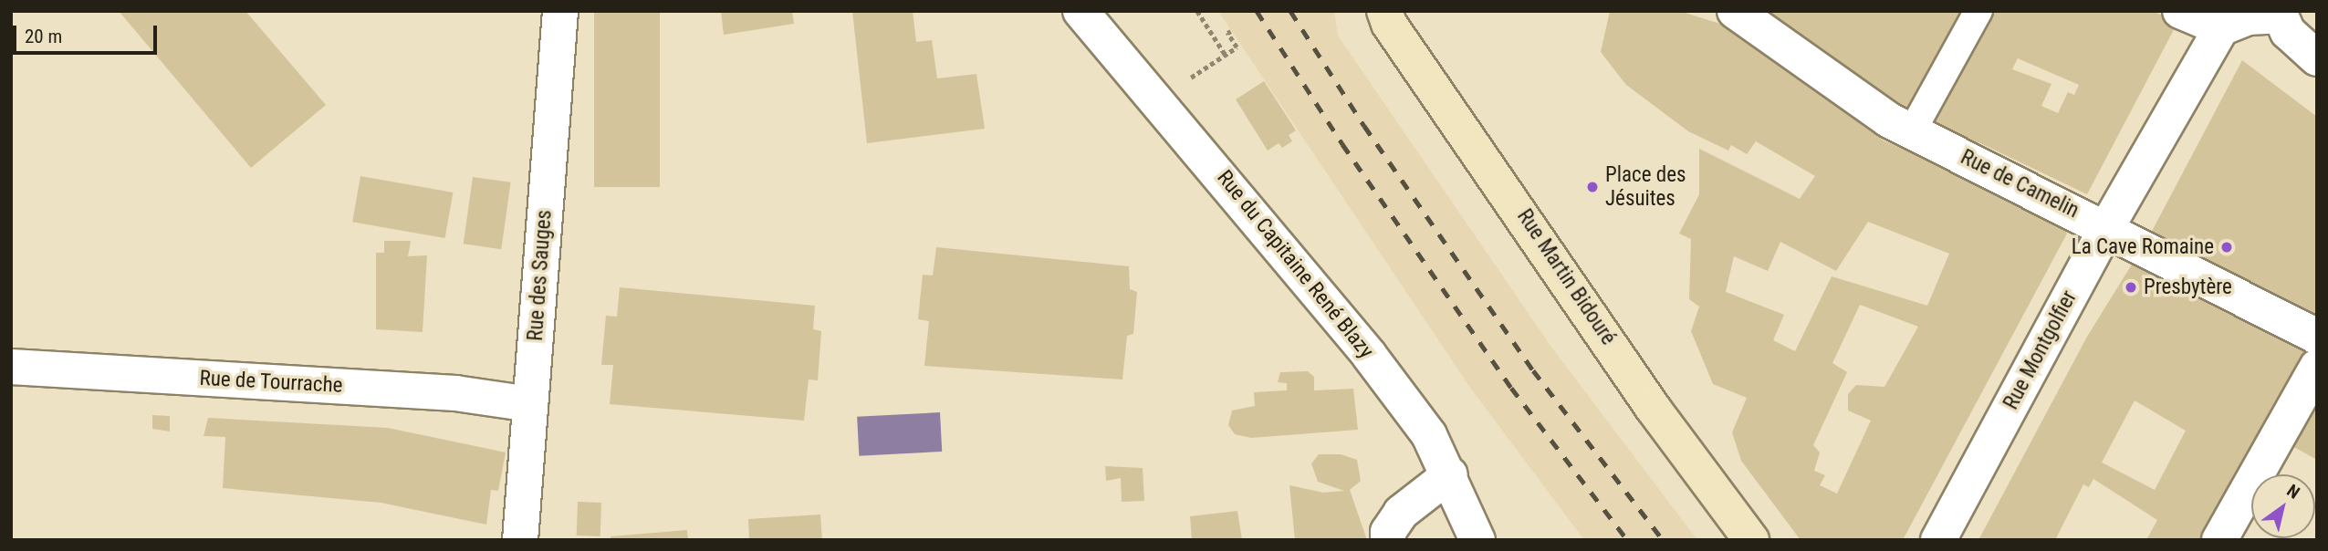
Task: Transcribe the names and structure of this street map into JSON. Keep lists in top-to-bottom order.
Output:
{
  "streets": {
    "main road": ["Rue Martin Bidouré"],
    "street": [
      "Rue de Camelin",
      "Rue du Capitaine René Blazy",
      "Rue des Sauges",
      "Rue Montgolfier",
      "Rue de Tourrache"
    ]
  },
  "crossings": [
    ["Rue de Camelin", "Rue Montgolfier"],
    ["Rue des Sauges", "Rue de Tourrache"]
  ],
  "places": ["Place des Jésuites", "La Cave Romaine", "Presbytère"],
  "scale_bar": "20 m",
  "north": "top right"
}
